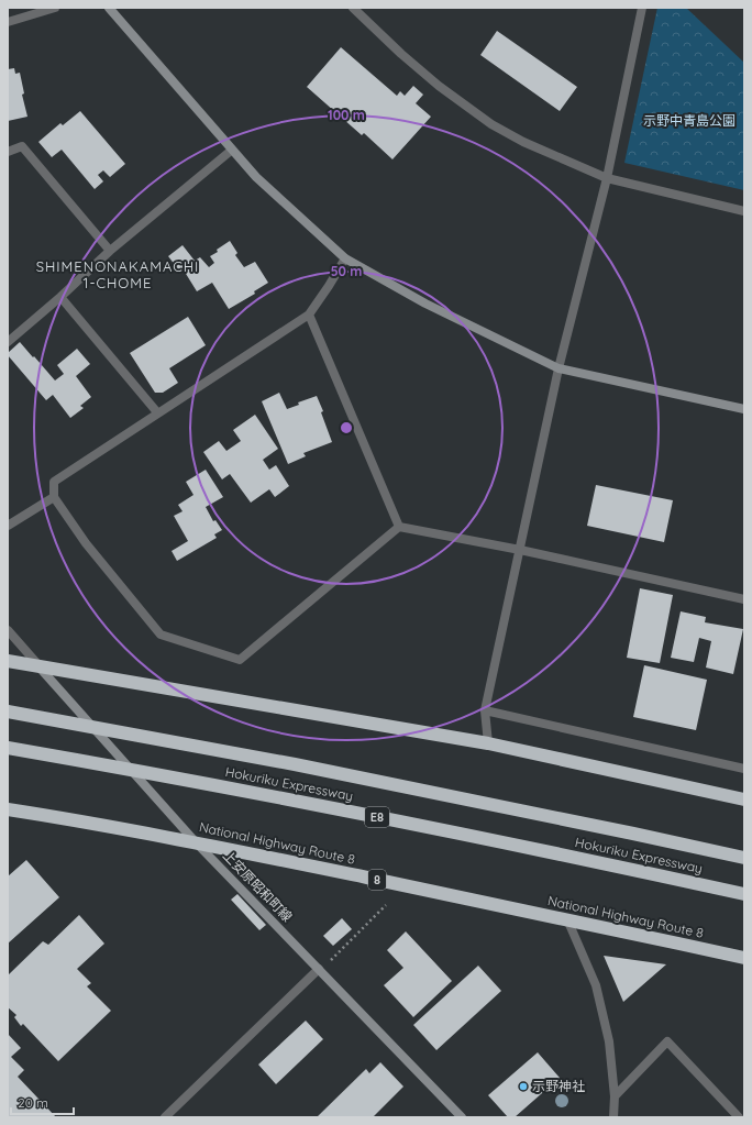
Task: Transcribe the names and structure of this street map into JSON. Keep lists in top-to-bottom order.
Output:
{
  "streets": {
    "highway": [
      "Hokuriku Expressway",
      "E8",
      "National Highway Route 8",
      "8"
    ],
    "street": ["上安原昭和町線"]
  },
  "crossings": [
    ["National Highway Route 8", "上安原昭和町線"]
  ],
  "districts": ["SHIMENONAKAMACHI 1-CHOME"],
  "parks": ["示野中青島公園"],
  "places": ["示野神社"],
  "scale_bar": "20 m",
  "rings": ["100 m", "50 m"]
}
